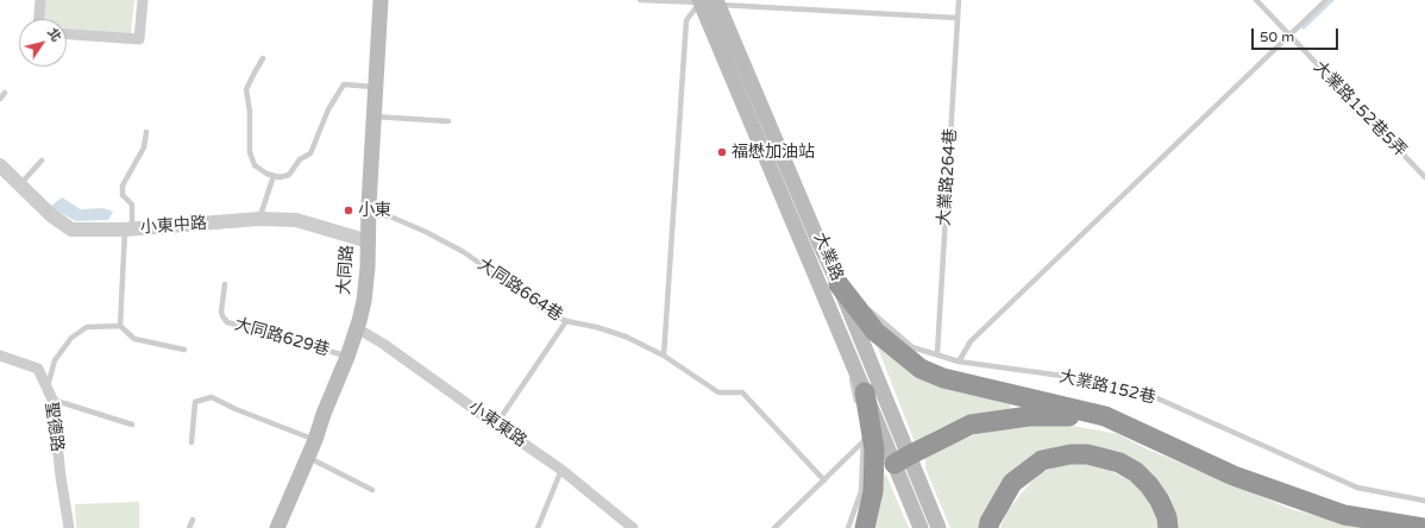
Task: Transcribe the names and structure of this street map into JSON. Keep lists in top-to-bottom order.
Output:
{
  "streets": {
    "main road": ["大業路", "大同路"],
    "street": ["小東中路", "小東東路", "聖德路"],
    "lane": [
      "大業路152巷5弄",
      "大業路264巷",
      "大同路664巷",
      "大同路629巷",
      "大業路152巷"
    ]
  },
  "crossings": [
    ["大業路264巷", "大業路152巷"],
    ["小東中路", "大同路"],
    ["大同路", "大同路664巷"],
    ["大同路", "大同路629巷"],
    ["大同路", "小東東路"]
  ],
  "places": ["福懋加油站", "小東"],
  "scale_bar": "50 m",
  "north": "top right"
}
